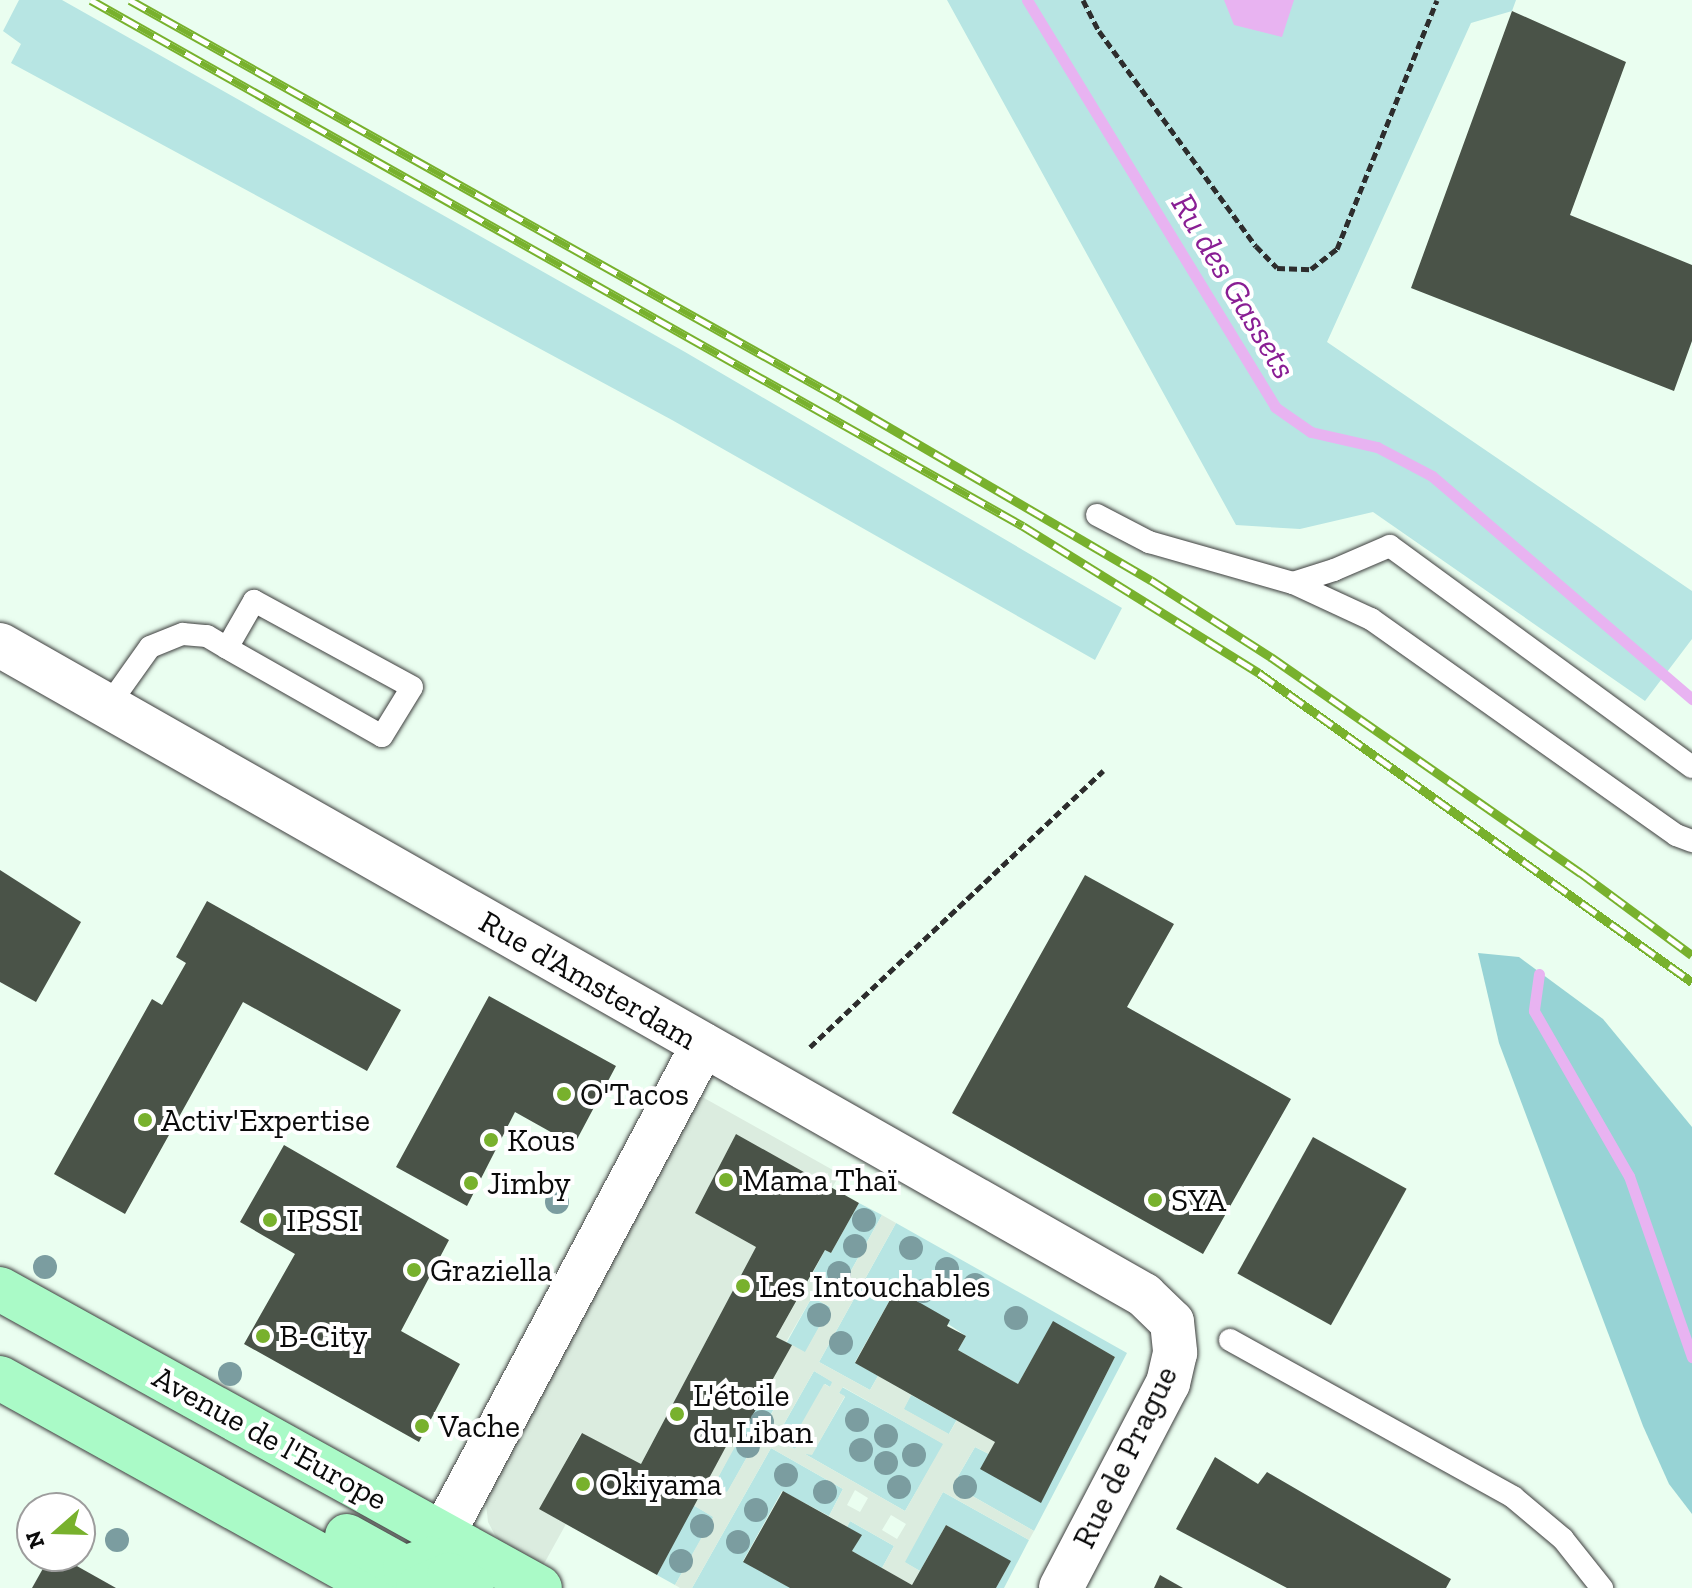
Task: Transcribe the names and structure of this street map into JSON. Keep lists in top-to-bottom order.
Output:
{
  "streets": {
    "main road": ["Avenue de l'Europe"],
    "street": ["Rue d'Amsterdam", "Rue de Prague"]
  },
  "crossings": [
    ["Rue d'Amsterdam", "Rue de Prague"]
  ],
  "water": ["Ru des Gassets"],
  "places": [
    "O'Tacos",
    "Activ'Expertise",
    "Kous",
    "Mama Thaï",
    "Jimby",
    "SYA",
    "IPSSI",
    "Graziella",
    "Les Intouchables",
    "B-City",
    "L'étoile du Liban",
    "Vache",
    "Okiyama"
  ],
  "north": "left"
}
